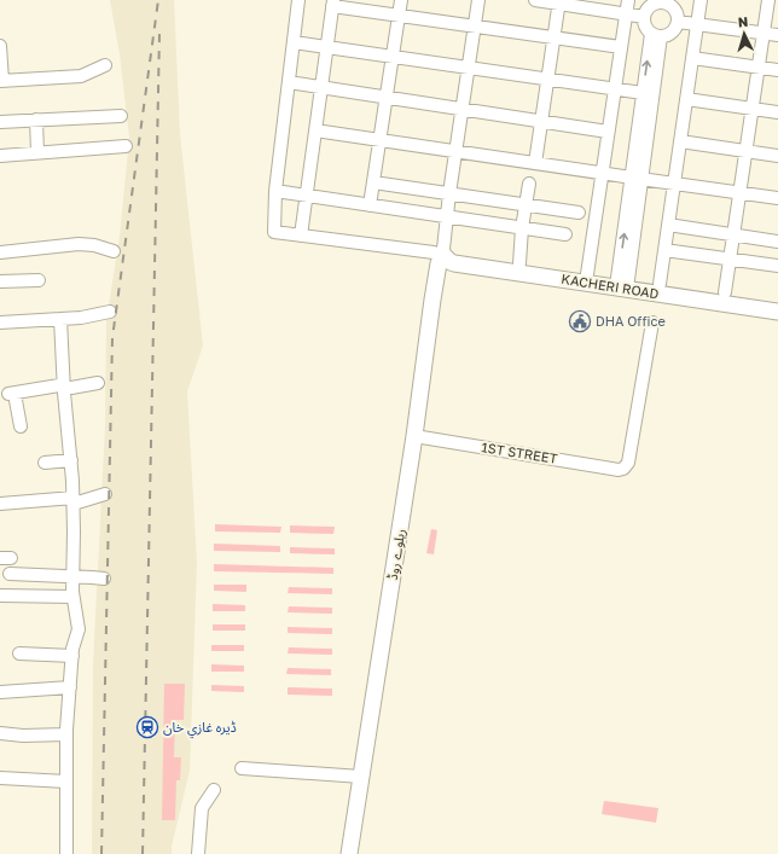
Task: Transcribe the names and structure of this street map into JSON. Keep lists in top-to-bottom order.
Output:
{
  "streets": {
    "main road": ["KACHERI ROAD", "ریلوے روڈ"],
    "street": ["1ST STREET"]
  },
  "crossings": [
    ["KACHERI ROAD", "ریلوے روڈ"],
    ["1ST STREET", "ریلوے روڈ"]
  ],
  "places": {
    "public building": ["DHA Office"],
    "station": ["ڈيره غازي خان"]
  },
  "north": "top"
}
